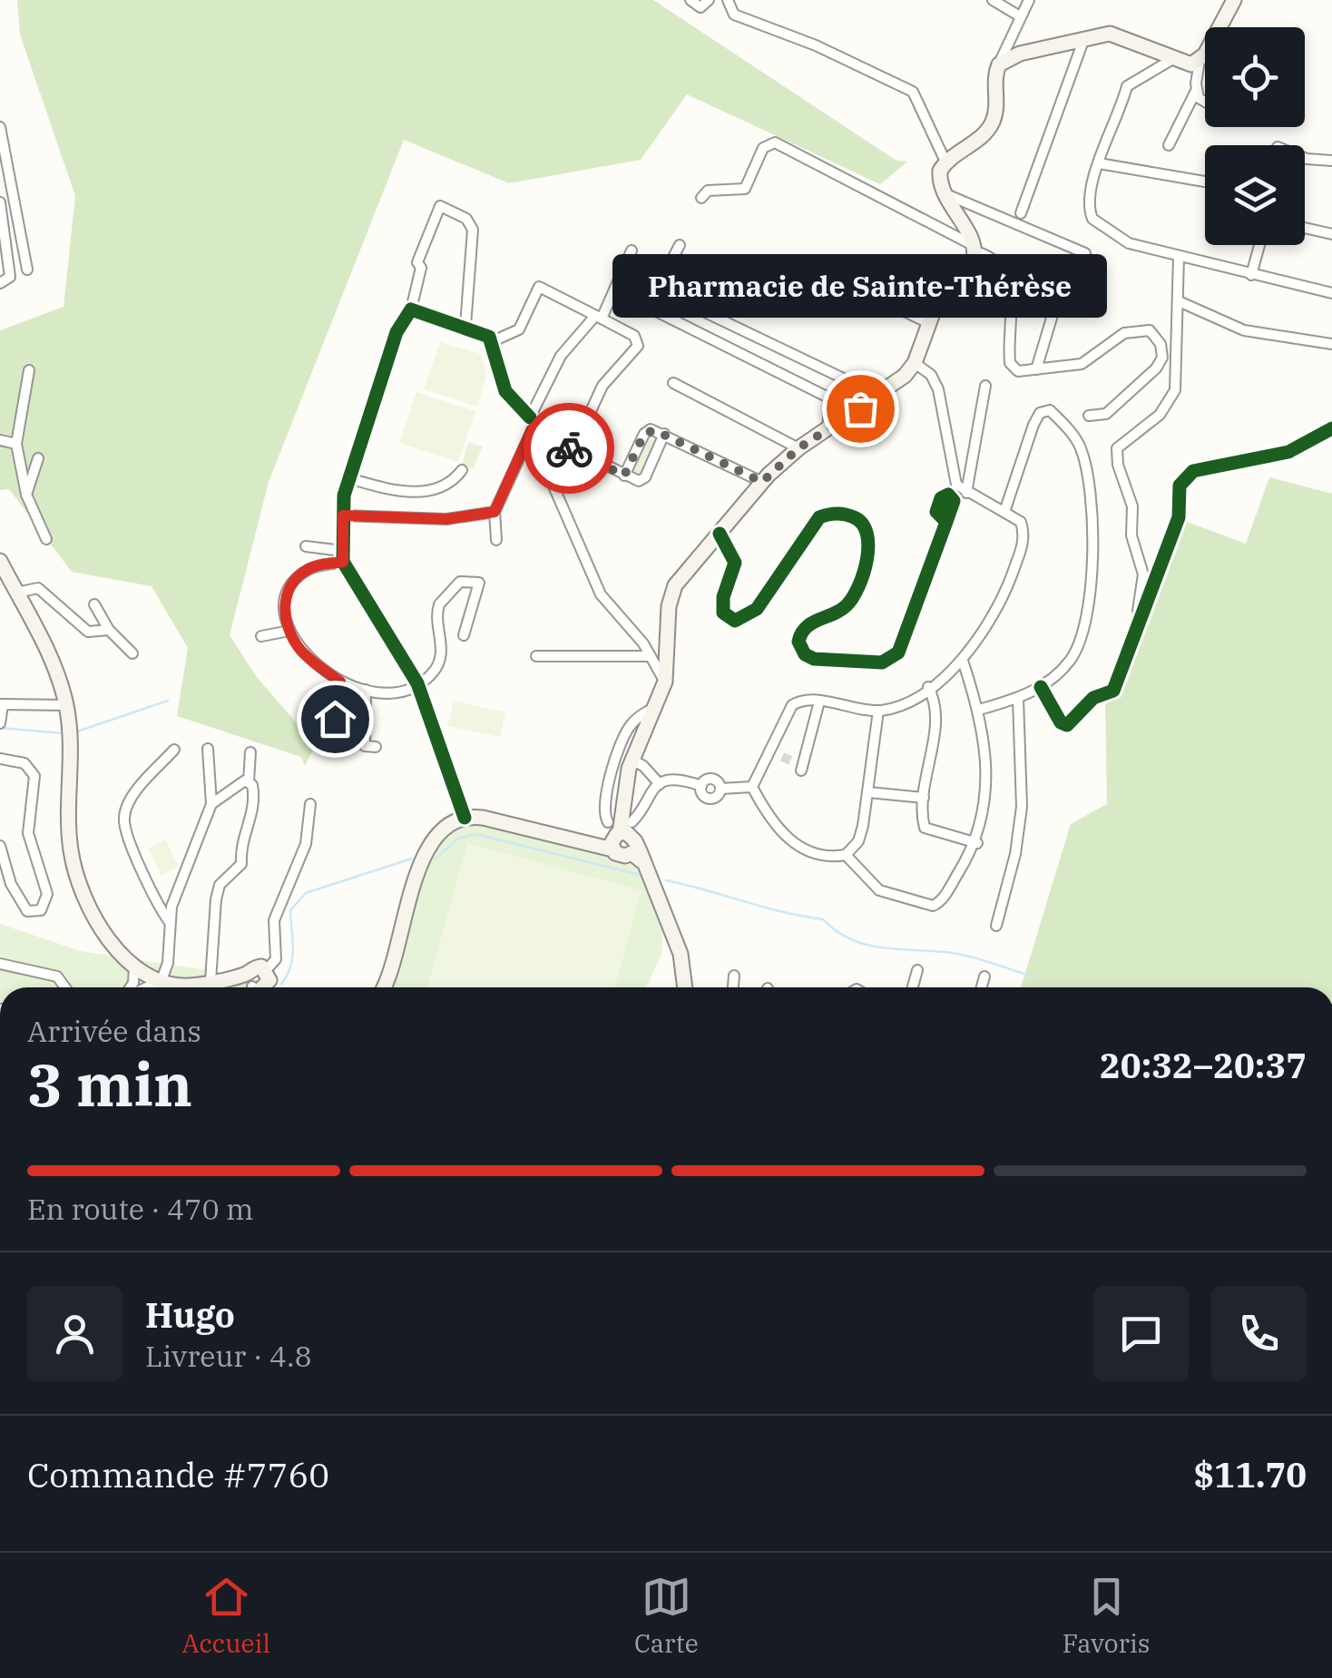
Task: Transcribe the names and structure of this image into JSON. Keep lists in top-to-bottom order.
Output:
{
  "places": ["Pharmacie de Sainte-Thérèse"],
  "page": {
    "bubble": "Pharmacie de Sainte-Thérèse",
    "heading": ["3 min", "Arrivée dans", "20:32–20:37"],
    "panel": [
      "Hugo",
      "Livreur · 4.8",
      "Commande #7760",
      "$11.70"
    ],
    "bar": "En route · 470 m",
    "tabs": ["Accueil", "Carte", "Favoris"]
  }
}
